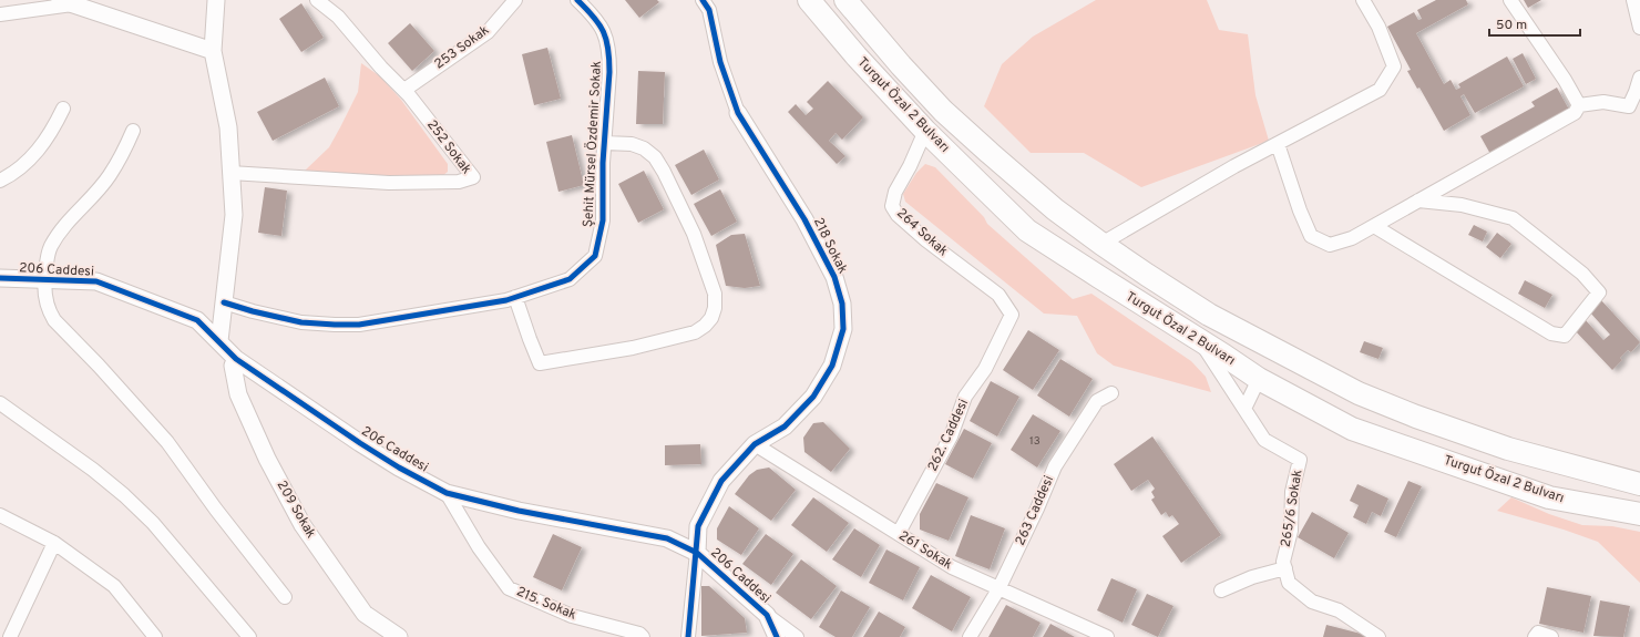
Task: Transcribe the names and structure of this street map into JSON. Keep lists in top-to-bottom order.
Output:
{
  "streets": {
    "highway": ["Turgut Özal 2 Bulvarı"],
    "street": [
      "253 Sokak",
      "Şehit Mürsel Özdemir Sokak",
      "252 Sokak",
      "264 Sokak",
      "218 Sokak",
      "206 Caddesi",
      "262. Caddesi",
      "265/6 Sokak",
      "209 Sokak",
      "263 Caddesi",
      "261 Sokak",
      "215. Sokak"
    ]
  },
  "crossings": [
    ["253 Sokak", "252 Sokak"],
    ["Turgut Özal 2 Bulvarı", "264 Sokak"],
    ["Turgut Özal 2 Bulvarı", "265/6 Sokak"],
    ["264 Sokak", "262. Caddesi"],
    ["218 Sokak", "206 Caddesi"],
    ["218 Sokak", "261 Sokak"],
    ["206 Caddesi", "209 Sokak"],
    ["206 Caddesi", "215. Sokak"],
    ["262. Caddesi", "261 Sokak"],
    ["263 Caddesi", "261 Sokak"]
  ],
  "house_numbers": ["13"],
  "scale_bar": "50 m"
}
